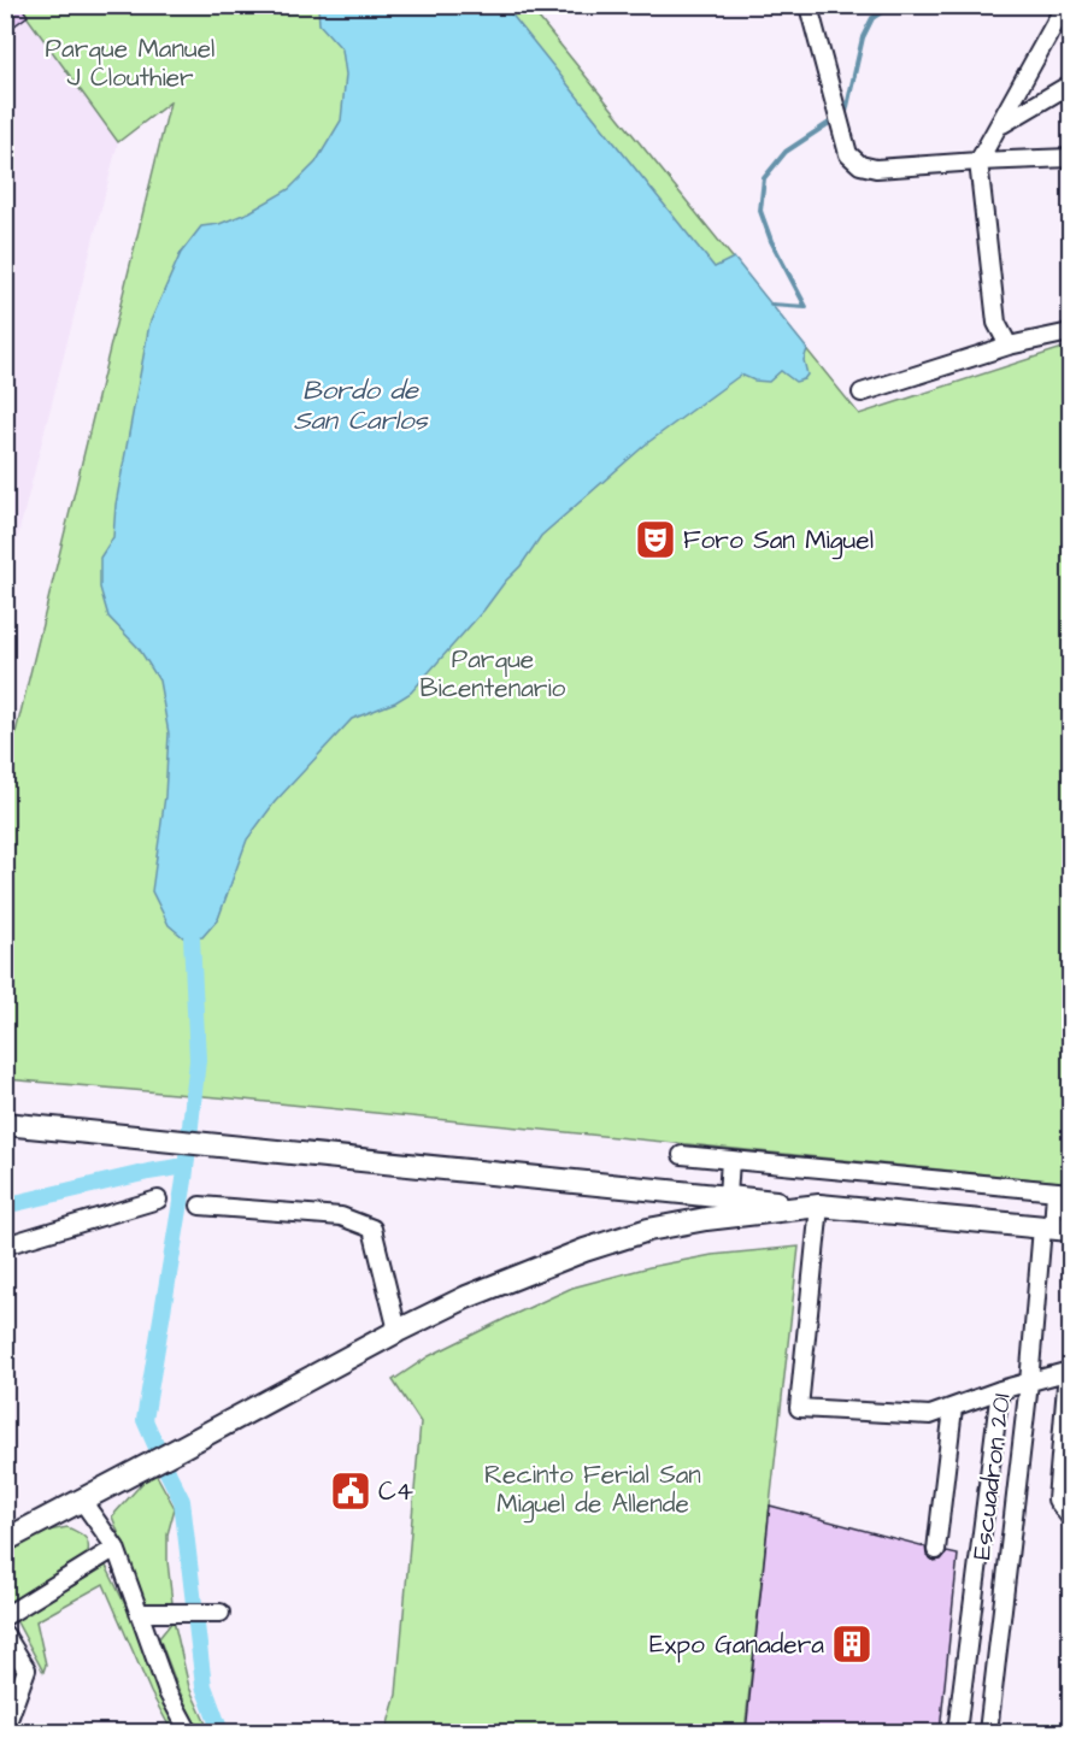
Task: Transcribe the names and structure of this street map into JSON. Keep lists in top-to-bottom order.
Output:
{
  "streets": {
    "street": ["Escuadron 201"]
  },
  "water": ["Bordo de San Carlos"],
  "parks": ["Parque Manuel J Clouthier", "Parque Bicentenario", "Recinto Ferial San Miguel de Allende"],
  "places": {
    "theatre": ["Foro San Miguel"],
    "public building": ["C4"],
    "building": ["Expo Ganadera"]
  }
}
